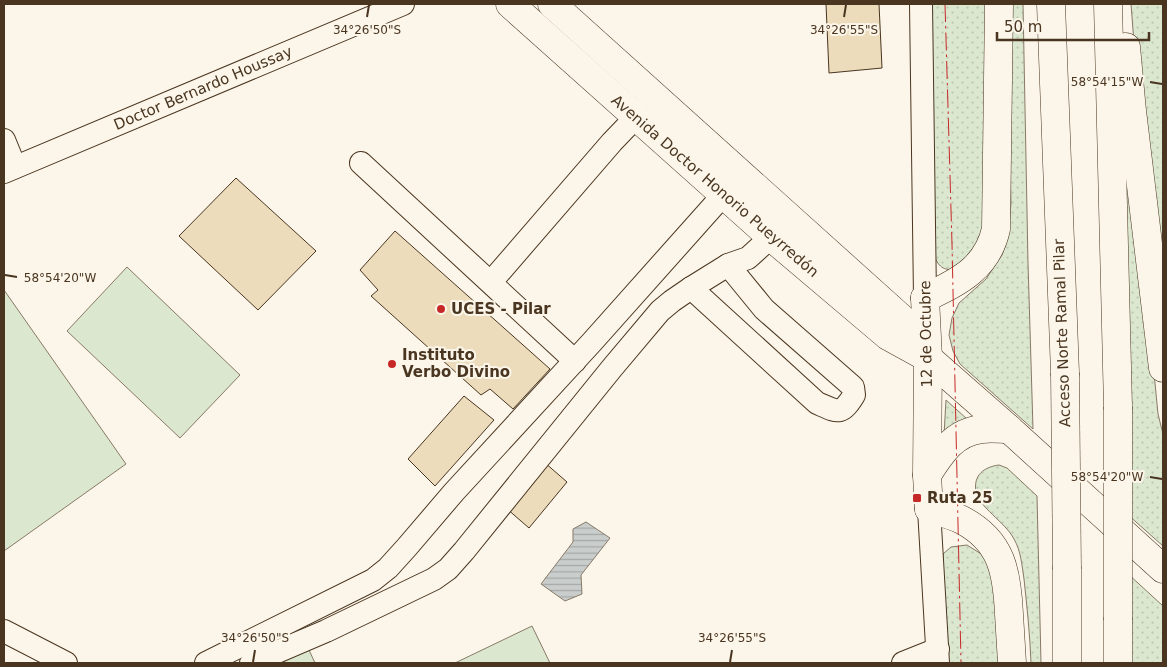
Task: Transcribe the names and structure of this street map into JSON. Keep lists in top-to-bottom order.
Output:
{
  "streets": {
    "main road": ["Avenida Doctor Honorio Pueyrredón", "Acceso Norte Ramal Pilar", "12 de Octubre"],
    "street": ["Doctor Bernardo Houssay"]
  },
  "crossings": [
    ["Avenida Doctor Honorio Pueyrredón", "12 de Octubre"]
  ],
  "places": {
    "other": ["UCES - Pilar", "Instituto Verbo Divino"],
    "transit": ["Ruta 25"]
  },
  "scale_bar": "50 m",
  "coordinates": [
    "34°26'50\"S",
    "34°26'55\"S",
    "58°54'15\"W",
    "58°54'20\"W"
  ]
}
